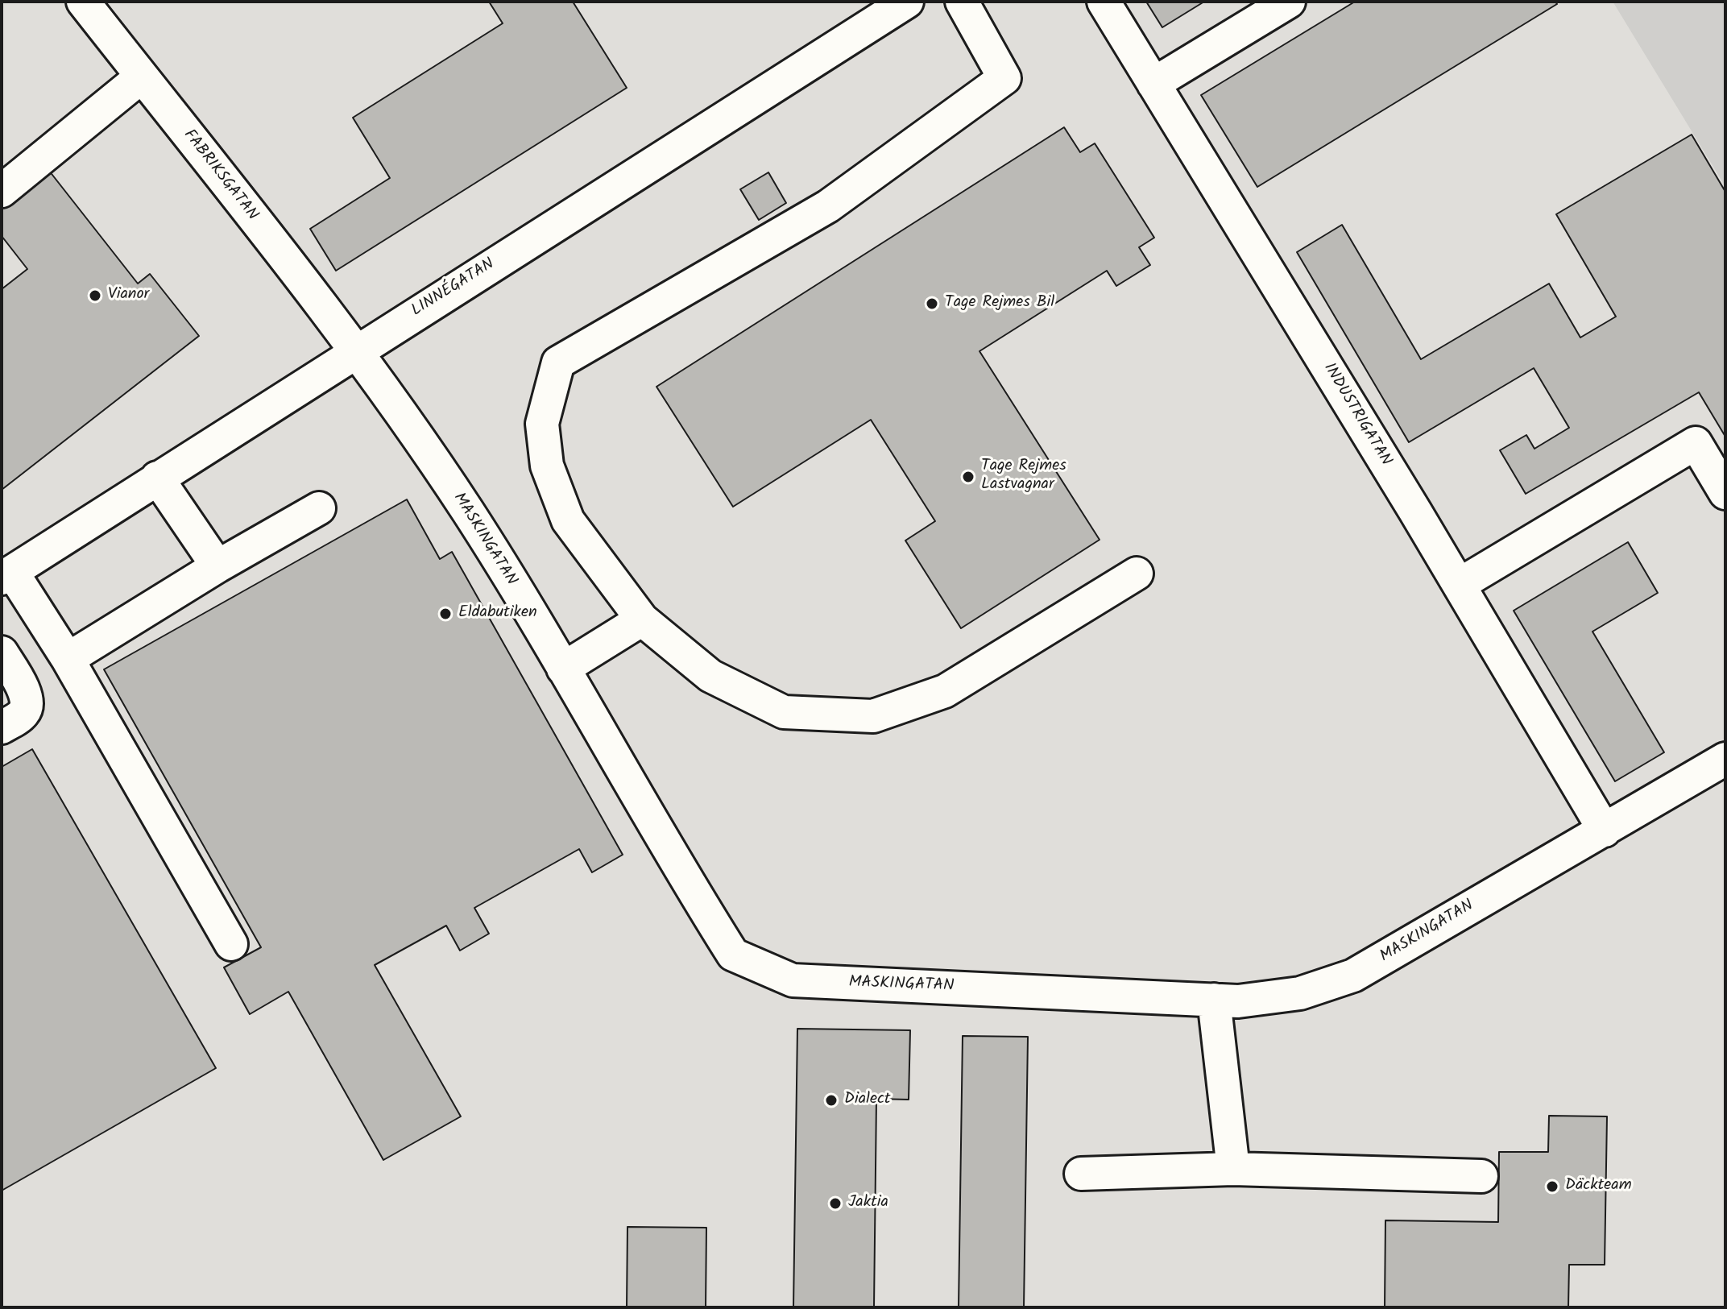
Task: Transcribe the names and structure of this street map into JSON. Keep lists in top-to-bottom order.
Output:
{
  "streets": {
    "street": [
      "FABRIKSGATAN",
      "LINNÉGATAN",
      "INDUSTRIGATAN",
      "MASKINGATAN"
    ]
  },
  "crossings": [
    ["FABRIKSGATAN", "LINNÉGATAN"],
    ["FABRIKSGATAN", "MASKINGATAN"],
    ["LINNÉGATAN", "MASKINGATAN"],
    ["INDUSTRIGATAN", "MASKINGATAN"]
  ],
  "places": [
    "Vianor",
    "Tage Rejmes Bil",
    "Tage Rejmes Lastvagnar",
    "Eldabutiken",
    "Dialect",
    "Däckteam",
    "Jaktia"
  ]
}
